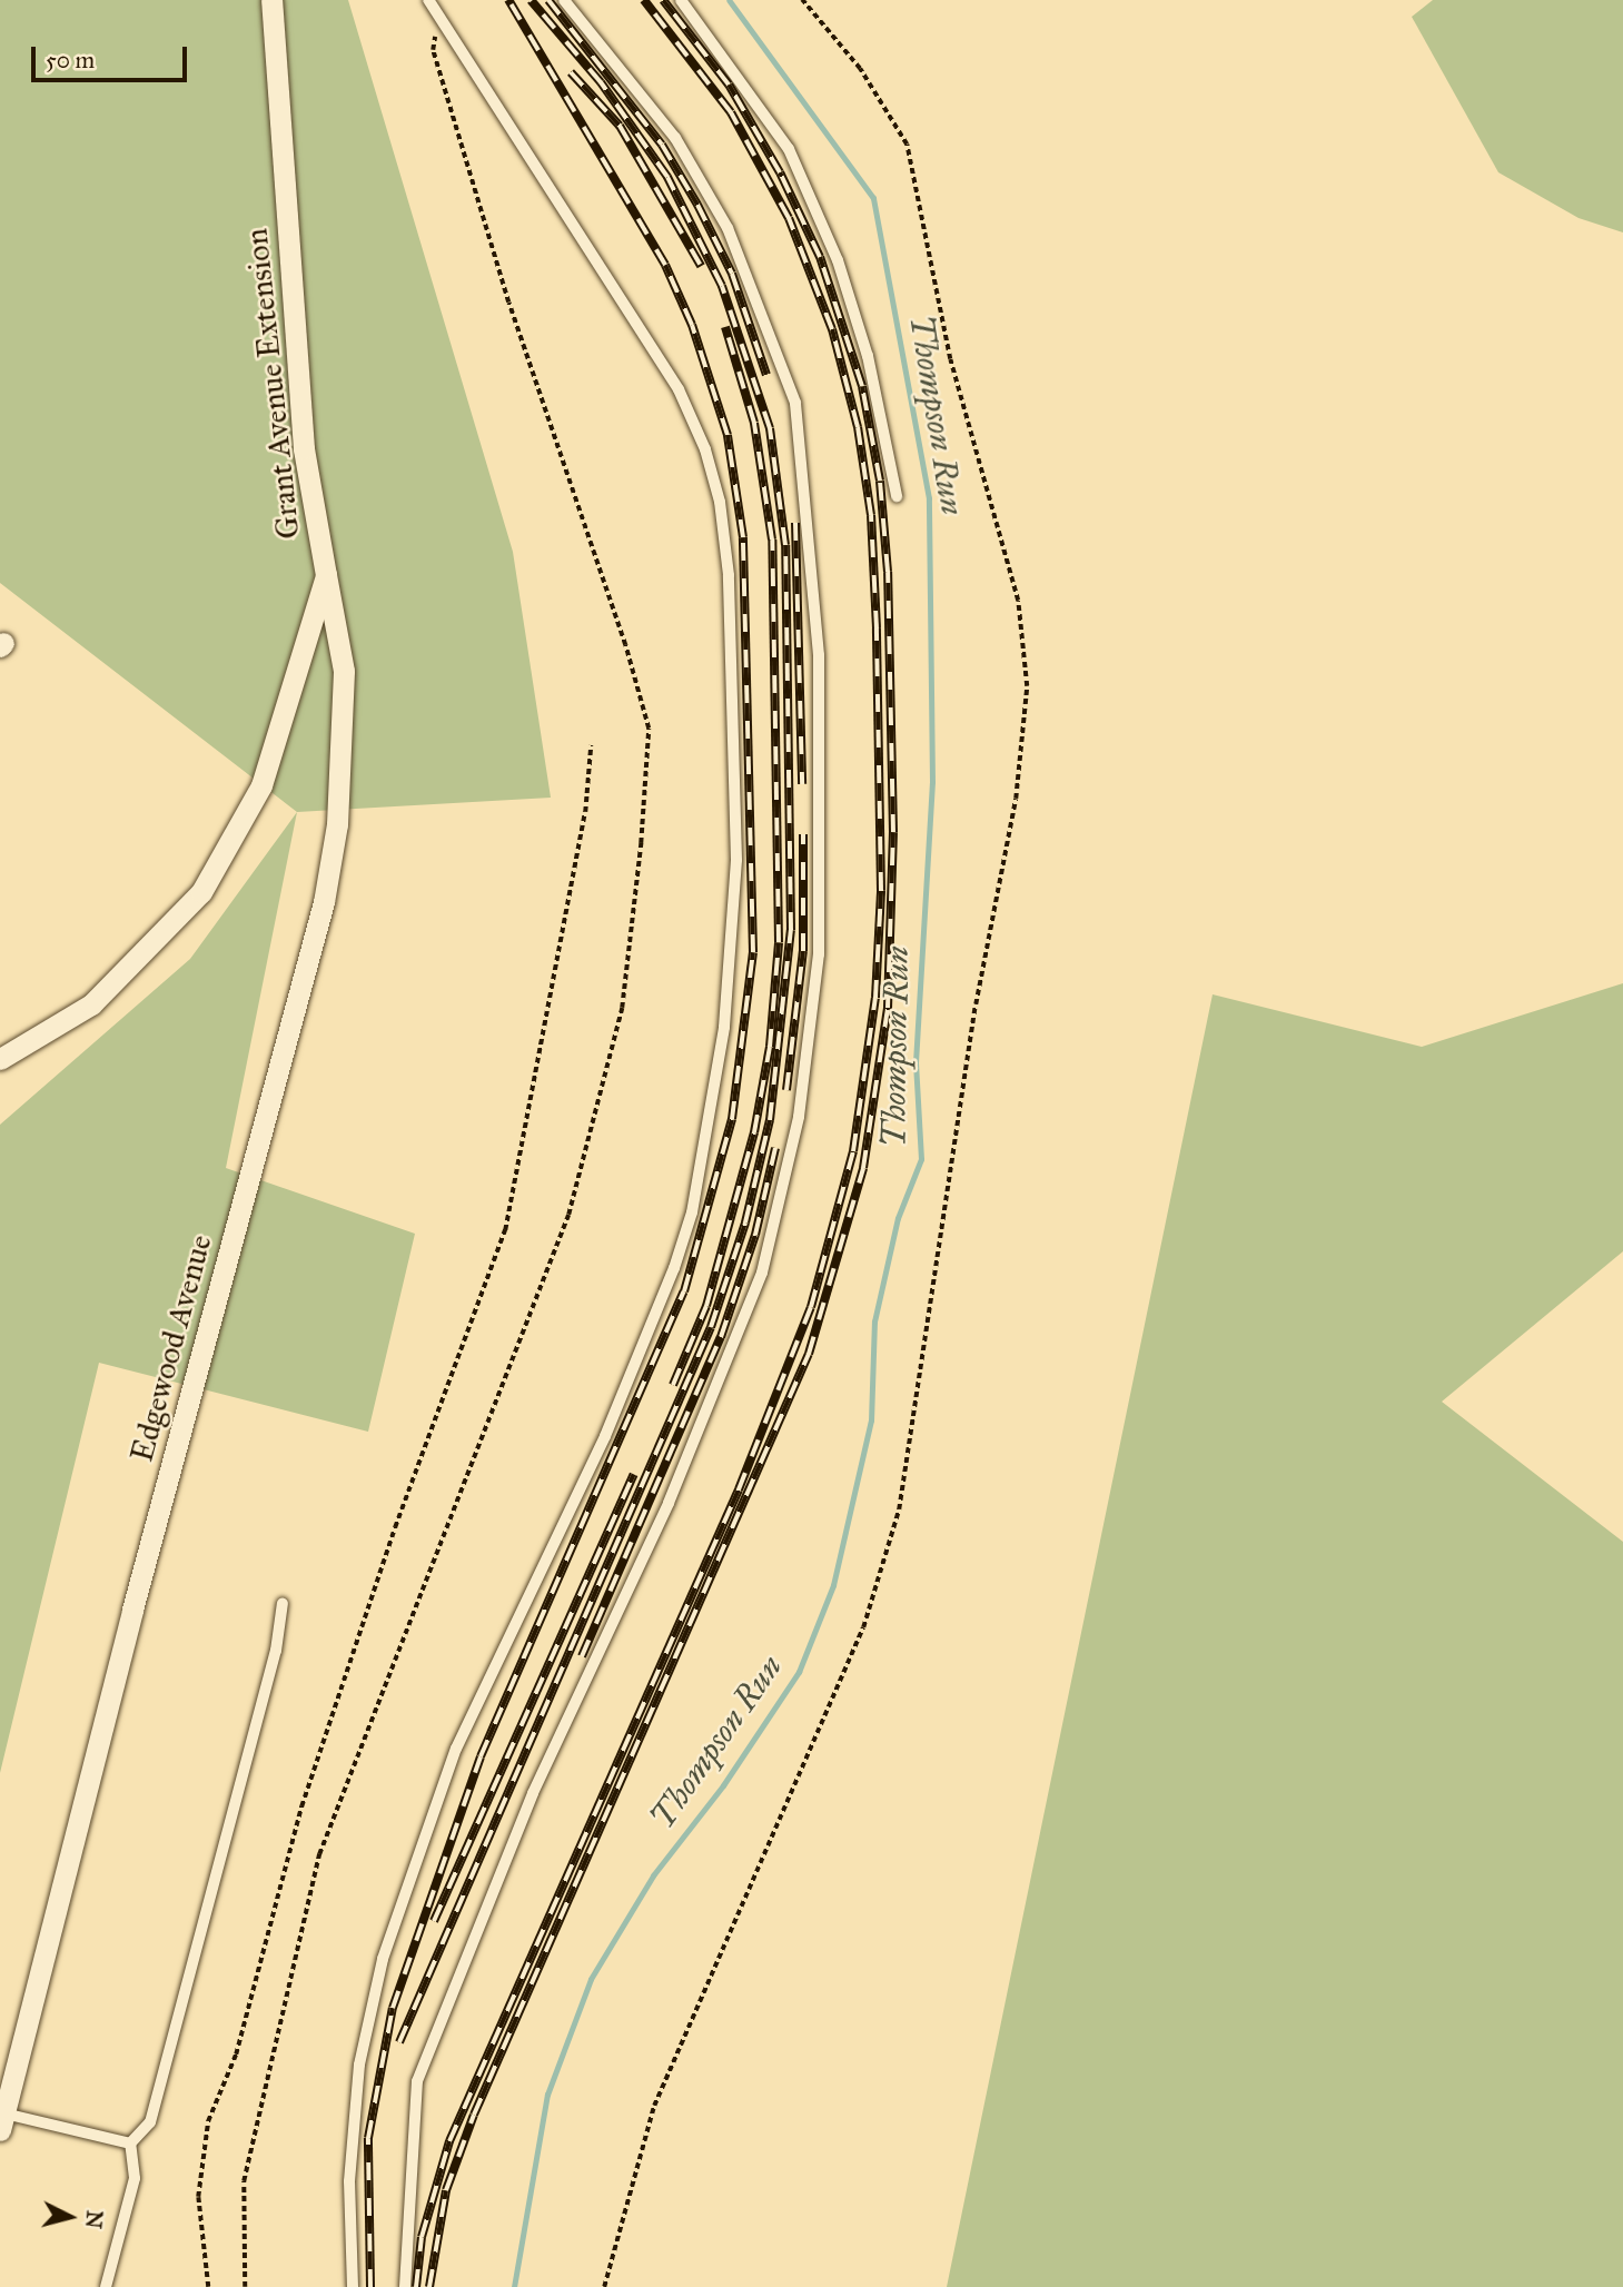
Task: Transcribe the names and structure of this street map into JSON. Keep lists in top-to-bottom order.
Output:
{
  "streets": {
    "street": ["Grant Avenue Extension", "Edgewood Avenue"]
  },
  "crossings": [
    ["Grant Avenue Extension", "Edgewood Avenue"]
  ],
  "water": ["Thompson Run"],
  "scale_bar": "50 m",
  "north": "right"
}
